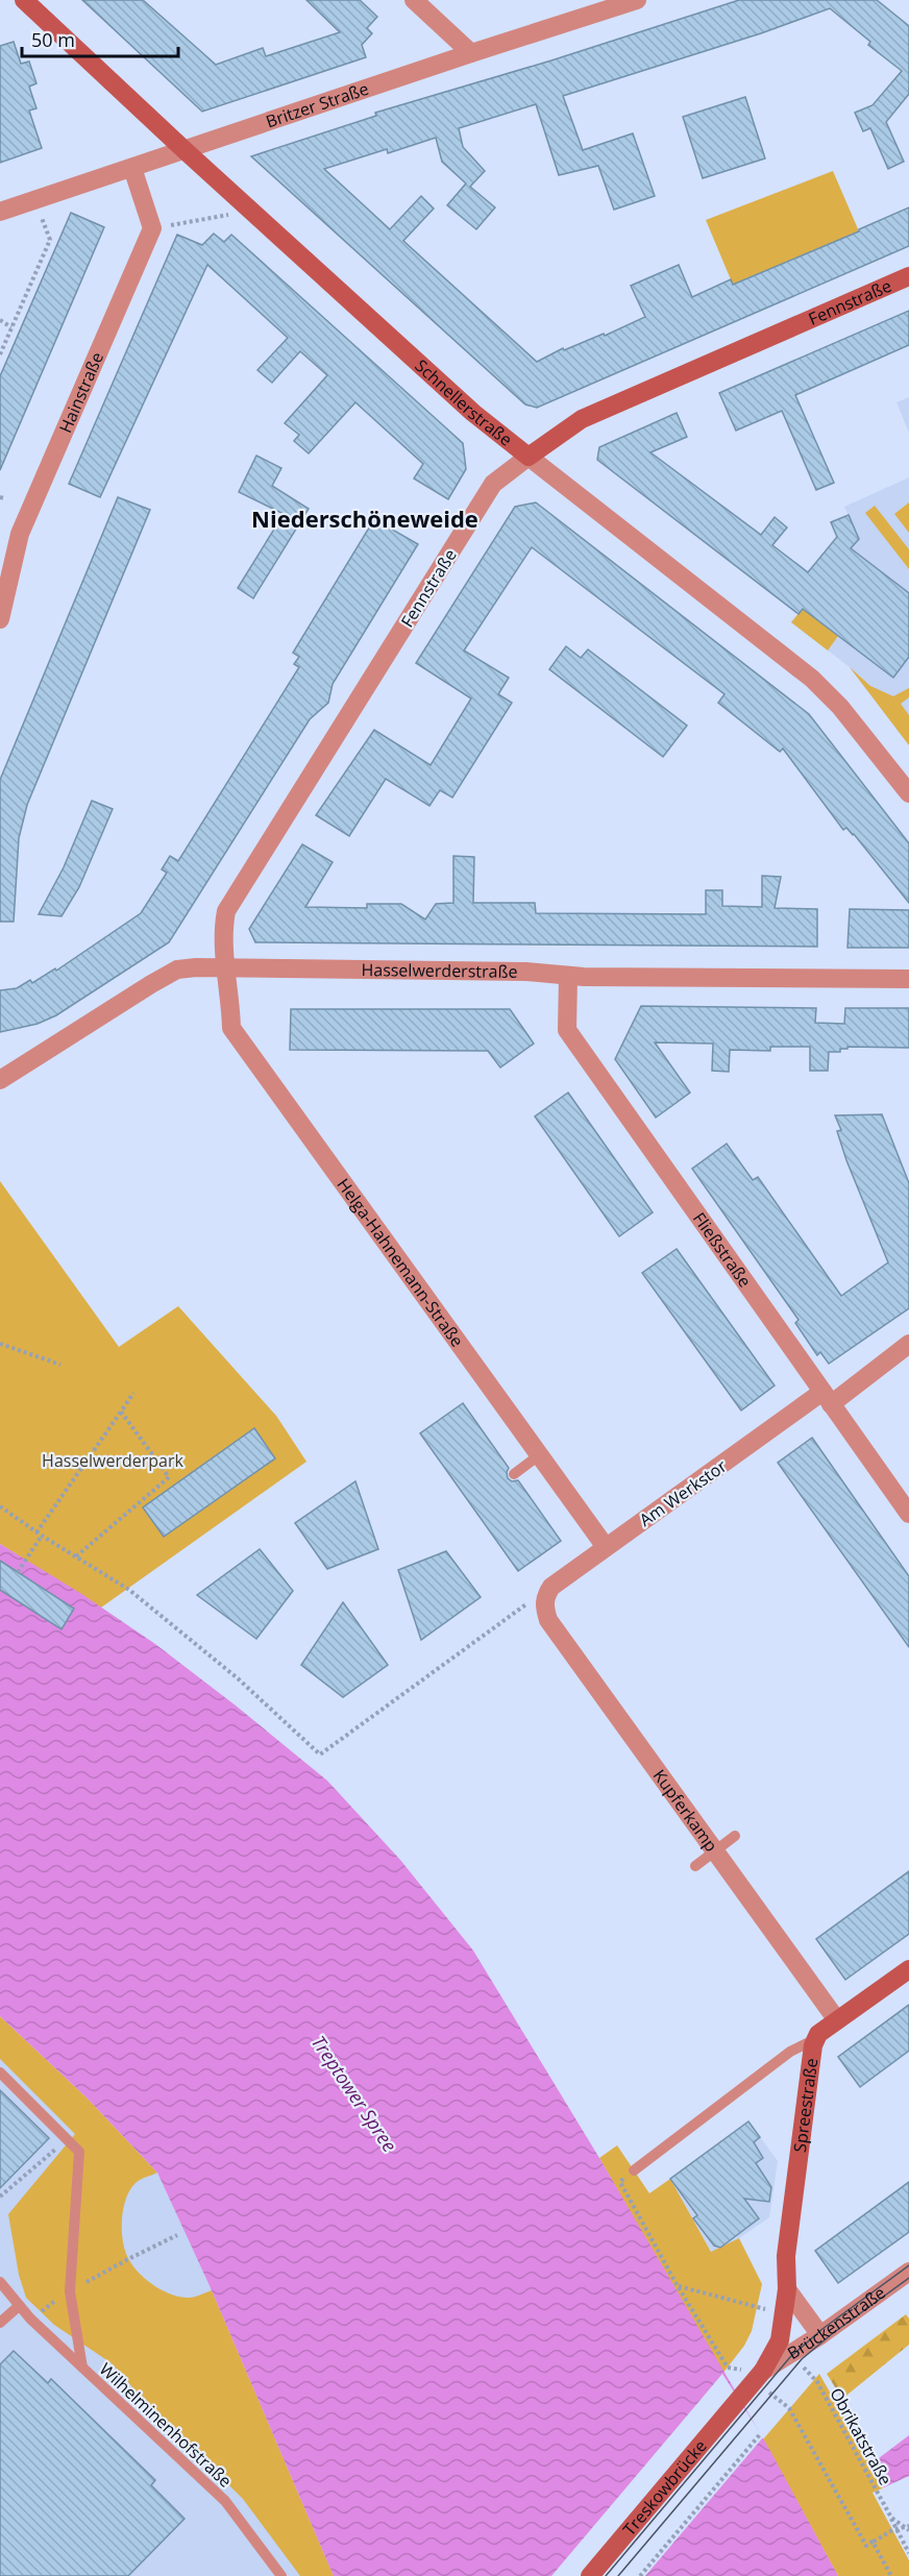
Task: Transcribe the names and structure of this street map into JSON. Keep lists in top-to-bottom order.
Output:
{
  "streets": {
    "main road": [
      "Fennstraße",
      "Schnellerstraße",
      "Spreestraße",
      "Treskowbrücke"
    ],
    "street": [
      "Britzer Straße",
      "Hainstraße",
      "Hasselwerderstraße",
      "Fließstraße",
      "Helga-Hahnemann-Straße",
      "Am Werkstor",
      "Kupferkamp",
      "Brückenstraße"
    ],
    "lane": ["Wilhelminenhofstraße"],
    "path": ["Obrikatstraße"]
  },
  "crossings": [
    ["Britzer Straße", "Schnellerstraße"],
    ["Fennstraße", "Schnellerstraße"],
    ["Fennstraße", "Hasselwerderstraße"],
    ["Fennstraße", "Helga-Hahnemann-Straße"],
    ["Hasselwerderstraße", "Fließstraße"],
    ["Hasselwerderstraße", "Helga-Hahnemann-Straße"],
    ["Fließstraße", "Am Werkstor"],
    ["Helga-Hahnemann-Straße", "Am Werkstor"],
    ["Am Werkstor", "Kupferkamp"],
    ["Kupferkamp", "Spreestraße"],
    ["Spreestraße", "Brückenstraße"],
    ["Spreestraße", "Treskowbrücke"],
    ["Brückenstraße", "Obrikatstraße"]
  ],
  "districts": ["Niederschöneweide"],
  "water": ["Treptower Spree"],
  "parks": ["Hasselwerderpark"],
  "scale_bar": "50 m"
}
